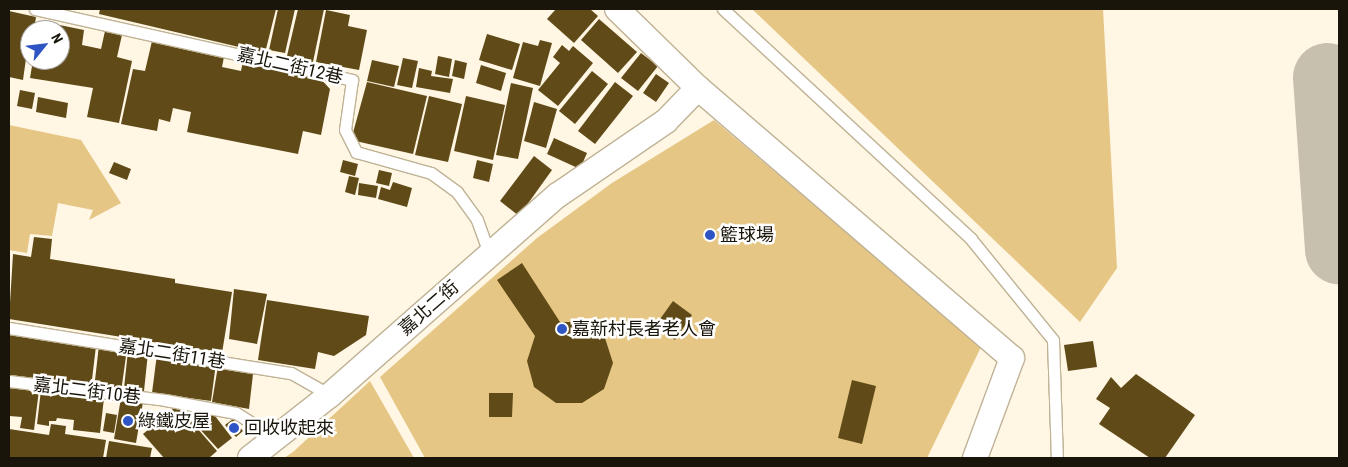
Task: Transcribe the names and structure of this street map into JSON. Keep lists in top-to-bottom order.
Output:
{
  "streets": {
    "street": ["嘉北二街"],
    "lane": ["嘉北二街12巷", "嘉北二街11巷", "嘉北二街10巷"]
  },
  "crossings": [
    ["嘉北二街12巷", "嘉北二街"],
    ["嘉北二街", "嘉北二街11巷"],
    ["嘉北二街", "嘉北二街10巷"]
  ],
  "places": [
    "籃球場",
    "嘉新村長者老人會",
    "綠鐵皮屋",
    "回收收起來"
  ],
  "north": "top right"
}
